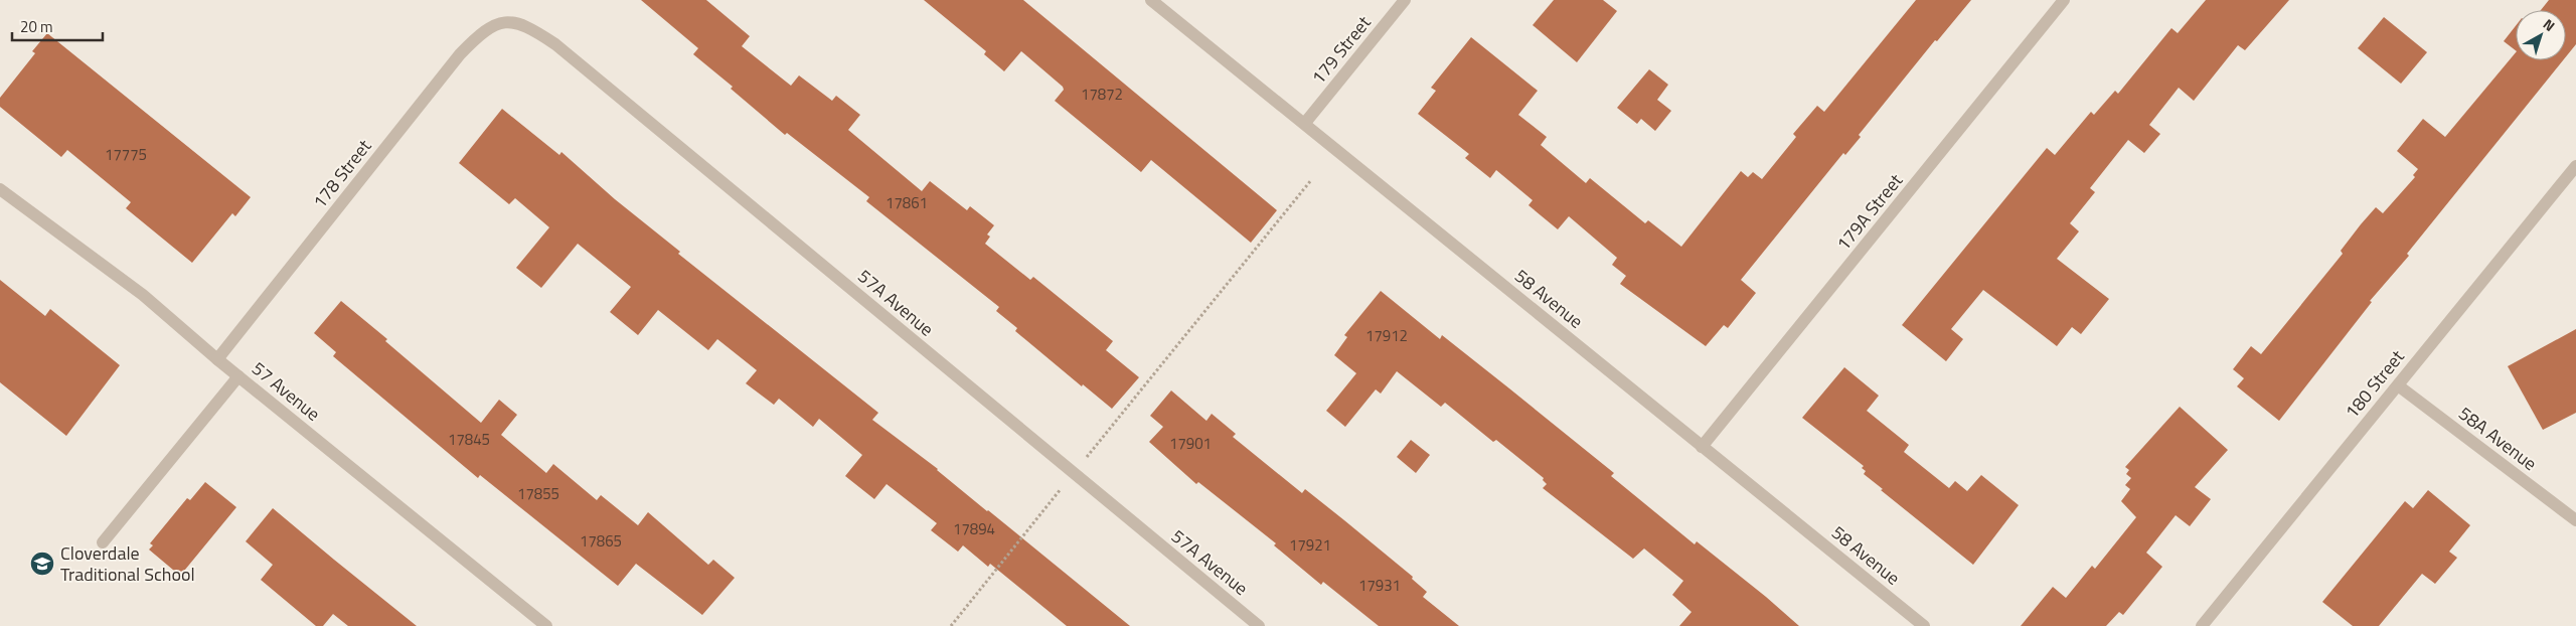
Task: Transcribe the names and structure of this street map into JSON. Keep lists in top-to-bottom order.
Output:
{
  "streets": {
    "street": [
      "179 Street",
      "178 Street",
      "179A Street",
      "58 Avenue",
      "57A Avenue",
      "180 Street",
      "57 Avenue",
      "58A Avenue"
    ]
  },
  "crossings": [
    ["179 Street", "58 Avenue"],
    ["178 Street", "57A Avenue"],
    ["178 Street", "57 Avenue"],
    ["179A Street", "58 Avenue"],
    ["180 Street", "58A Avenue"]
  ],
  "places": {
    "school or university": ["Cloverdale Traditional School"]
  },
  "house_numbers": [
    "17872",
    "17775",
    "17861",
    "17912",
    "17845",
    "17901",
    "17855",
    "17894",
    "17865",
    "17921",
    "17931"
  ],
  "scale_bar": "20 m",
  "north": "top right"
}
